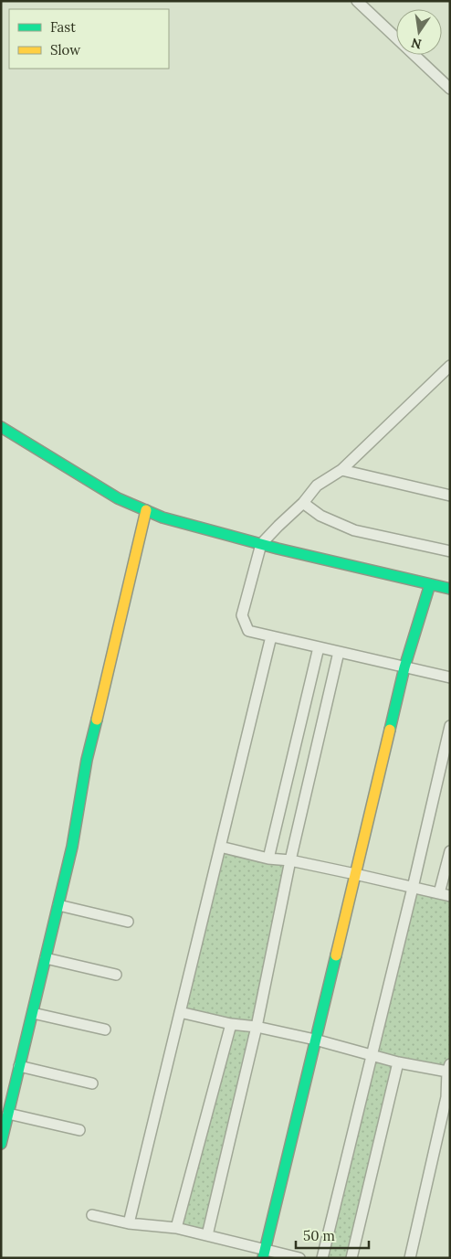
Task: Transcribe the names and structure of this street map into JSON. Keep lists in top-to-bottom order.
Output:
{
  "legend": ["Fast", "Slow"],
  "scale_bar": "50 m",
  "north": "bottom"
}
